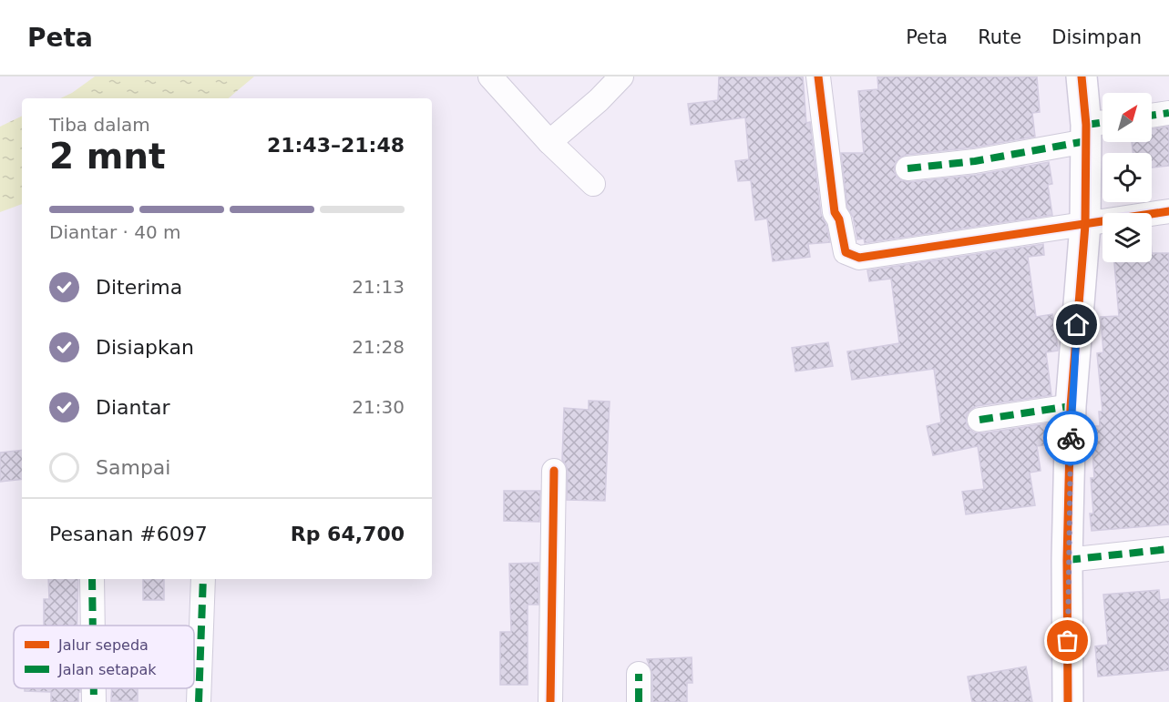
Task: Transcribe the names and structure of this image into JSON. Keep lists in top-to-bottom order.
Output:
{
  "legend": ["Jalur sepeda", "Jalan setapak"],
  "north": "top right",
  "page": {
    "header": "Peta",
    "nav": ["Peta", "Rute", "Disimpan"],
    "heading": ["2 mnt", "Tiba dalam", "21:43–21:48"],
    "panel": ["Pesanan #6097", "Rp 64,700"],
    "bar": "Diantar · 40 m",
    "list": [
      ["Diterima", "21:13"],
      ["Disiapkan", "21:28"],
      ["Diantar", "21:30"],
      "Sampai"
    ]
  }
}
